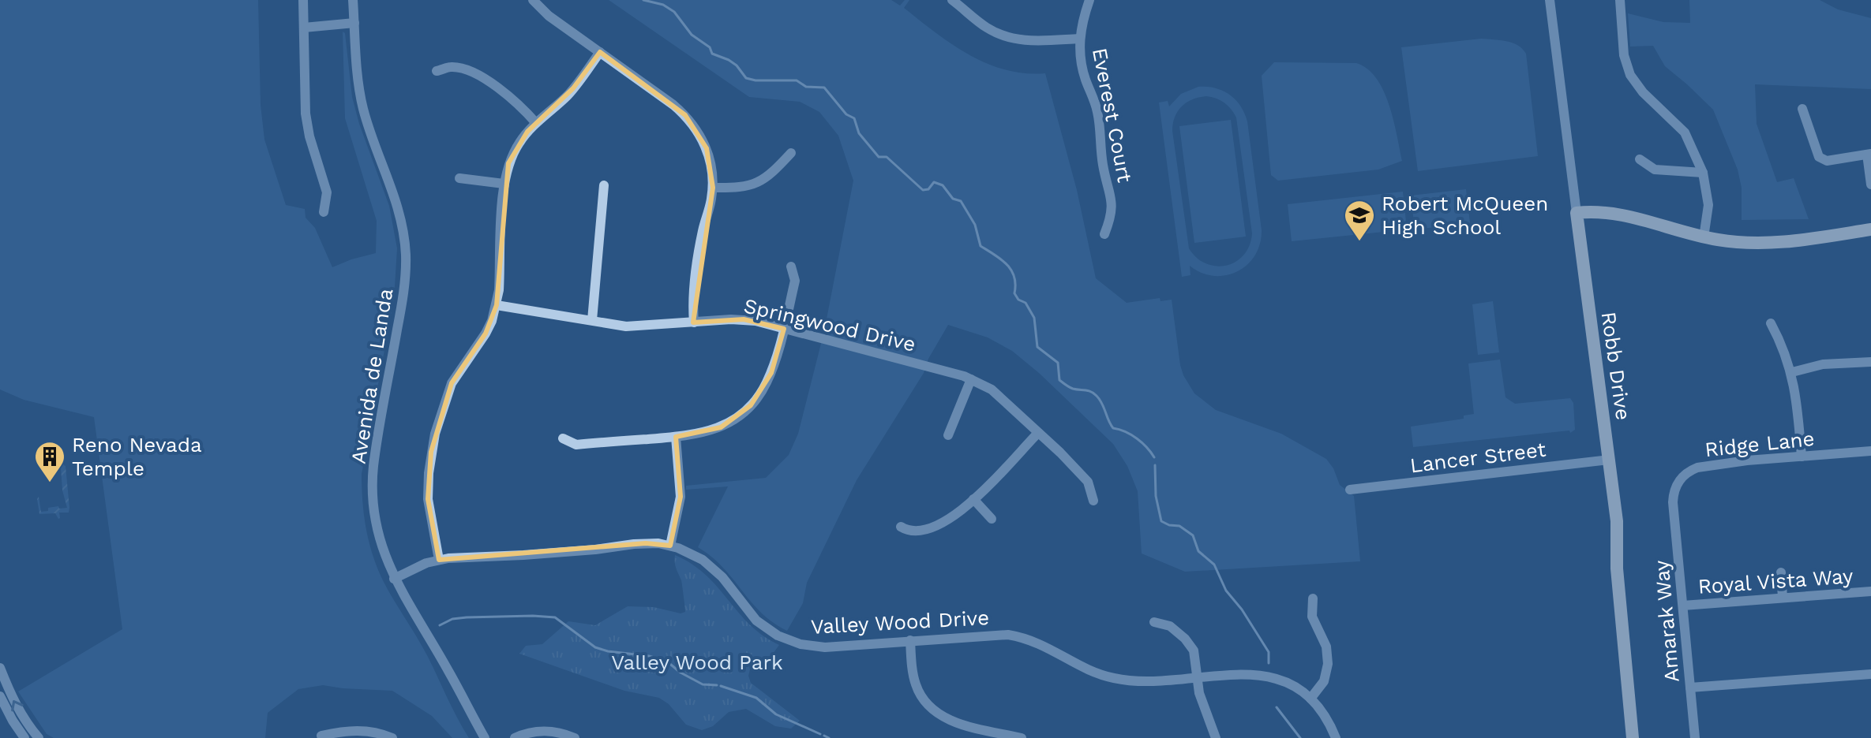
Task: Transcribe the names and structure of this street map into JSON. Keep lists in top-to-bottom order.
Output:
{
  "streets": {
    "main road": ["Robb Drive"],
    "street": [
      "Everest Court",
      "Springwood Drive",
      "Avenida de Landa",
      "Ridge Lane",
      "Lancer Street",
      "Royal Vista Way",
      "Amarak Way",
      "Valley Wood Drive"
    ]
  },
  "crossings": [
    ["Robb Drive", "Lancer Street"],
    ["Avenida de Landa", "Valley Wood Drive"],
    ["Ridge Lane", "Amarak Way"],
    ["Royal Vista Way", "Amarak Way"]
  ],
  "parks": ["Valley Wood Park"],
  "places": {
    "school or university": ["Robert McQueen High School"],
    "building": ["Reno Nevada Temple"]
  }
}
